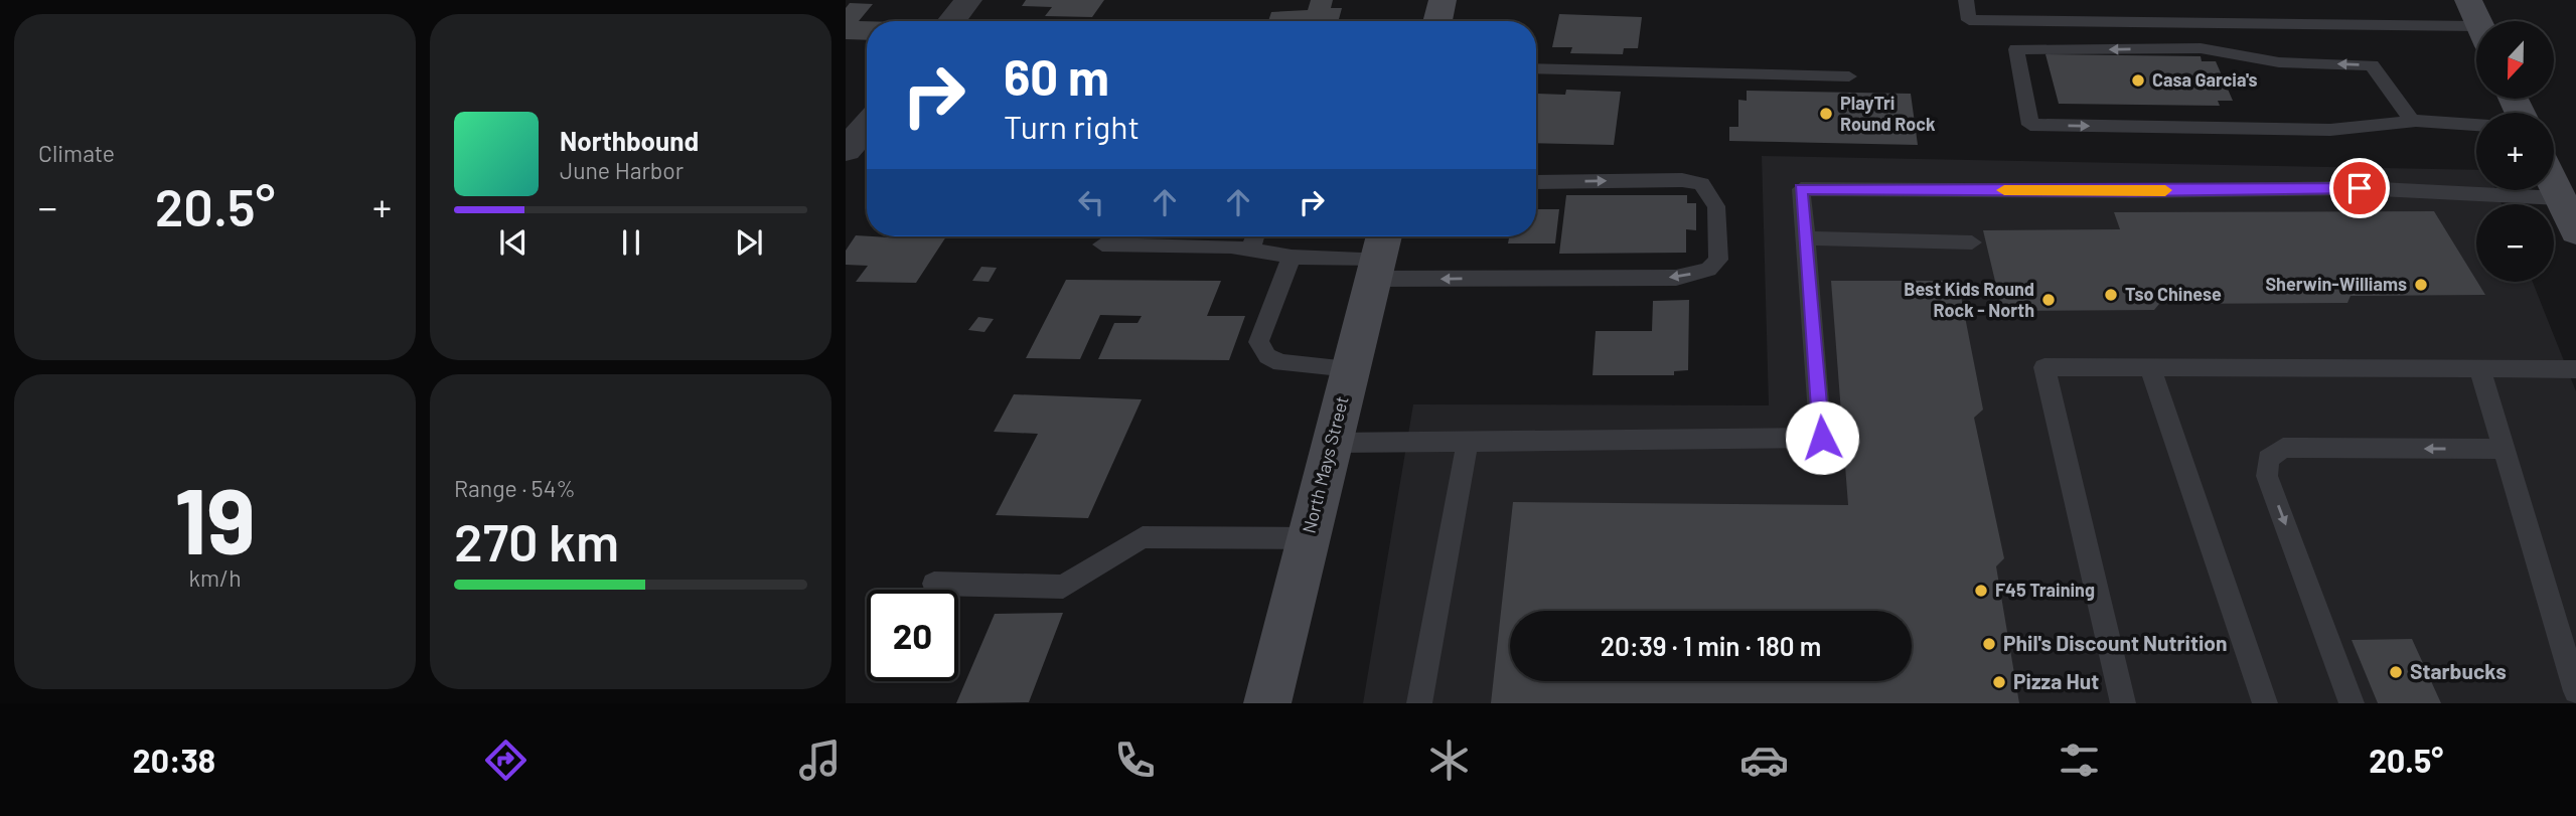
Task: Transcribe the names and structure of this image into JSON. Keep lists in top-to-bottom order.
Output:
{
  "streets": {
    "main road": ["North Mays Street"]
  },
  "places": [
    "Casa Garcia's",
    "PlayTri Round Rock",
    "Sherwin-Williams",
    "Tso Chinese",
    "Best Kids Round Rock - North",
    "F45 Training",
    "Phil's Discount Nutrition",
    "Starbucks",
    "Pizza Hut"
  ],
  "north": "bottom",
  "page": {
    "tile": [
      "Climate",
      ["19", "km/h"],
      ["Range · 54%", "270 km"]
    ],
    "map_buttons": ["+", "−"],
    "turn": ["60 m", "Turn right"],
    "song": ["Northbound", "June Harbor"],
    "heat": ["−", "20.5°", "+"],
    "limit": "20",
    "trip": "20:39 · 1 min · 180 m",
    "tabs": ["20:38", "20.5°"]
  }
}
